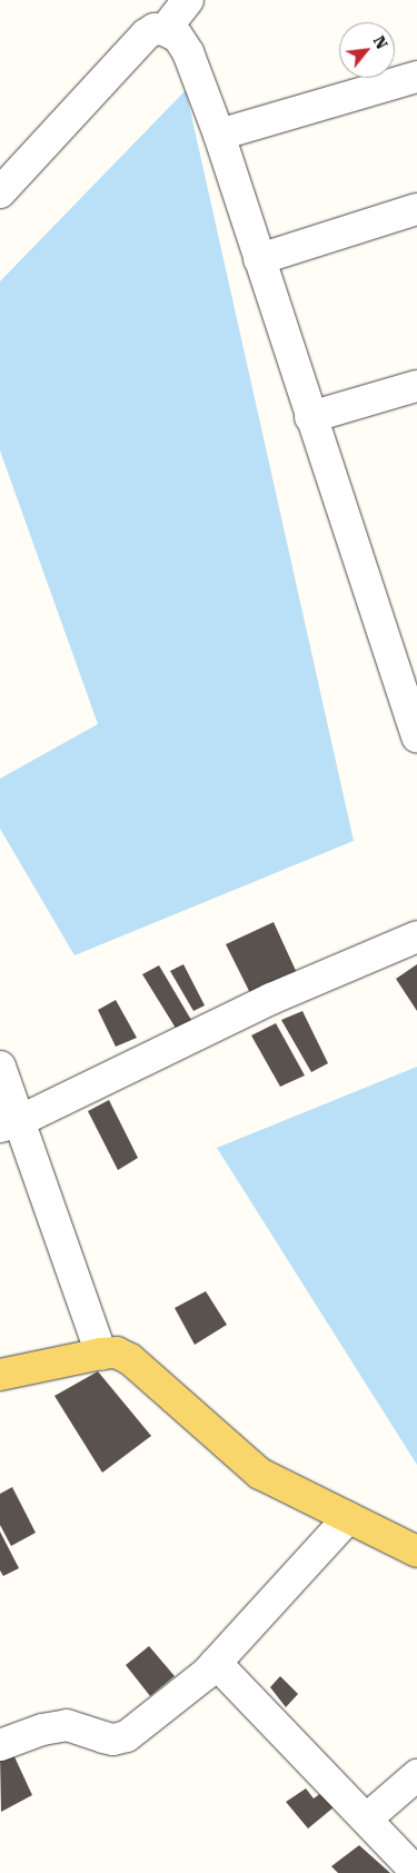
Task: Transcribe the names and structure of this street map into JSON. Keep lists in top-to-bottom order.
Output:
{
  "north": "top right"
}
